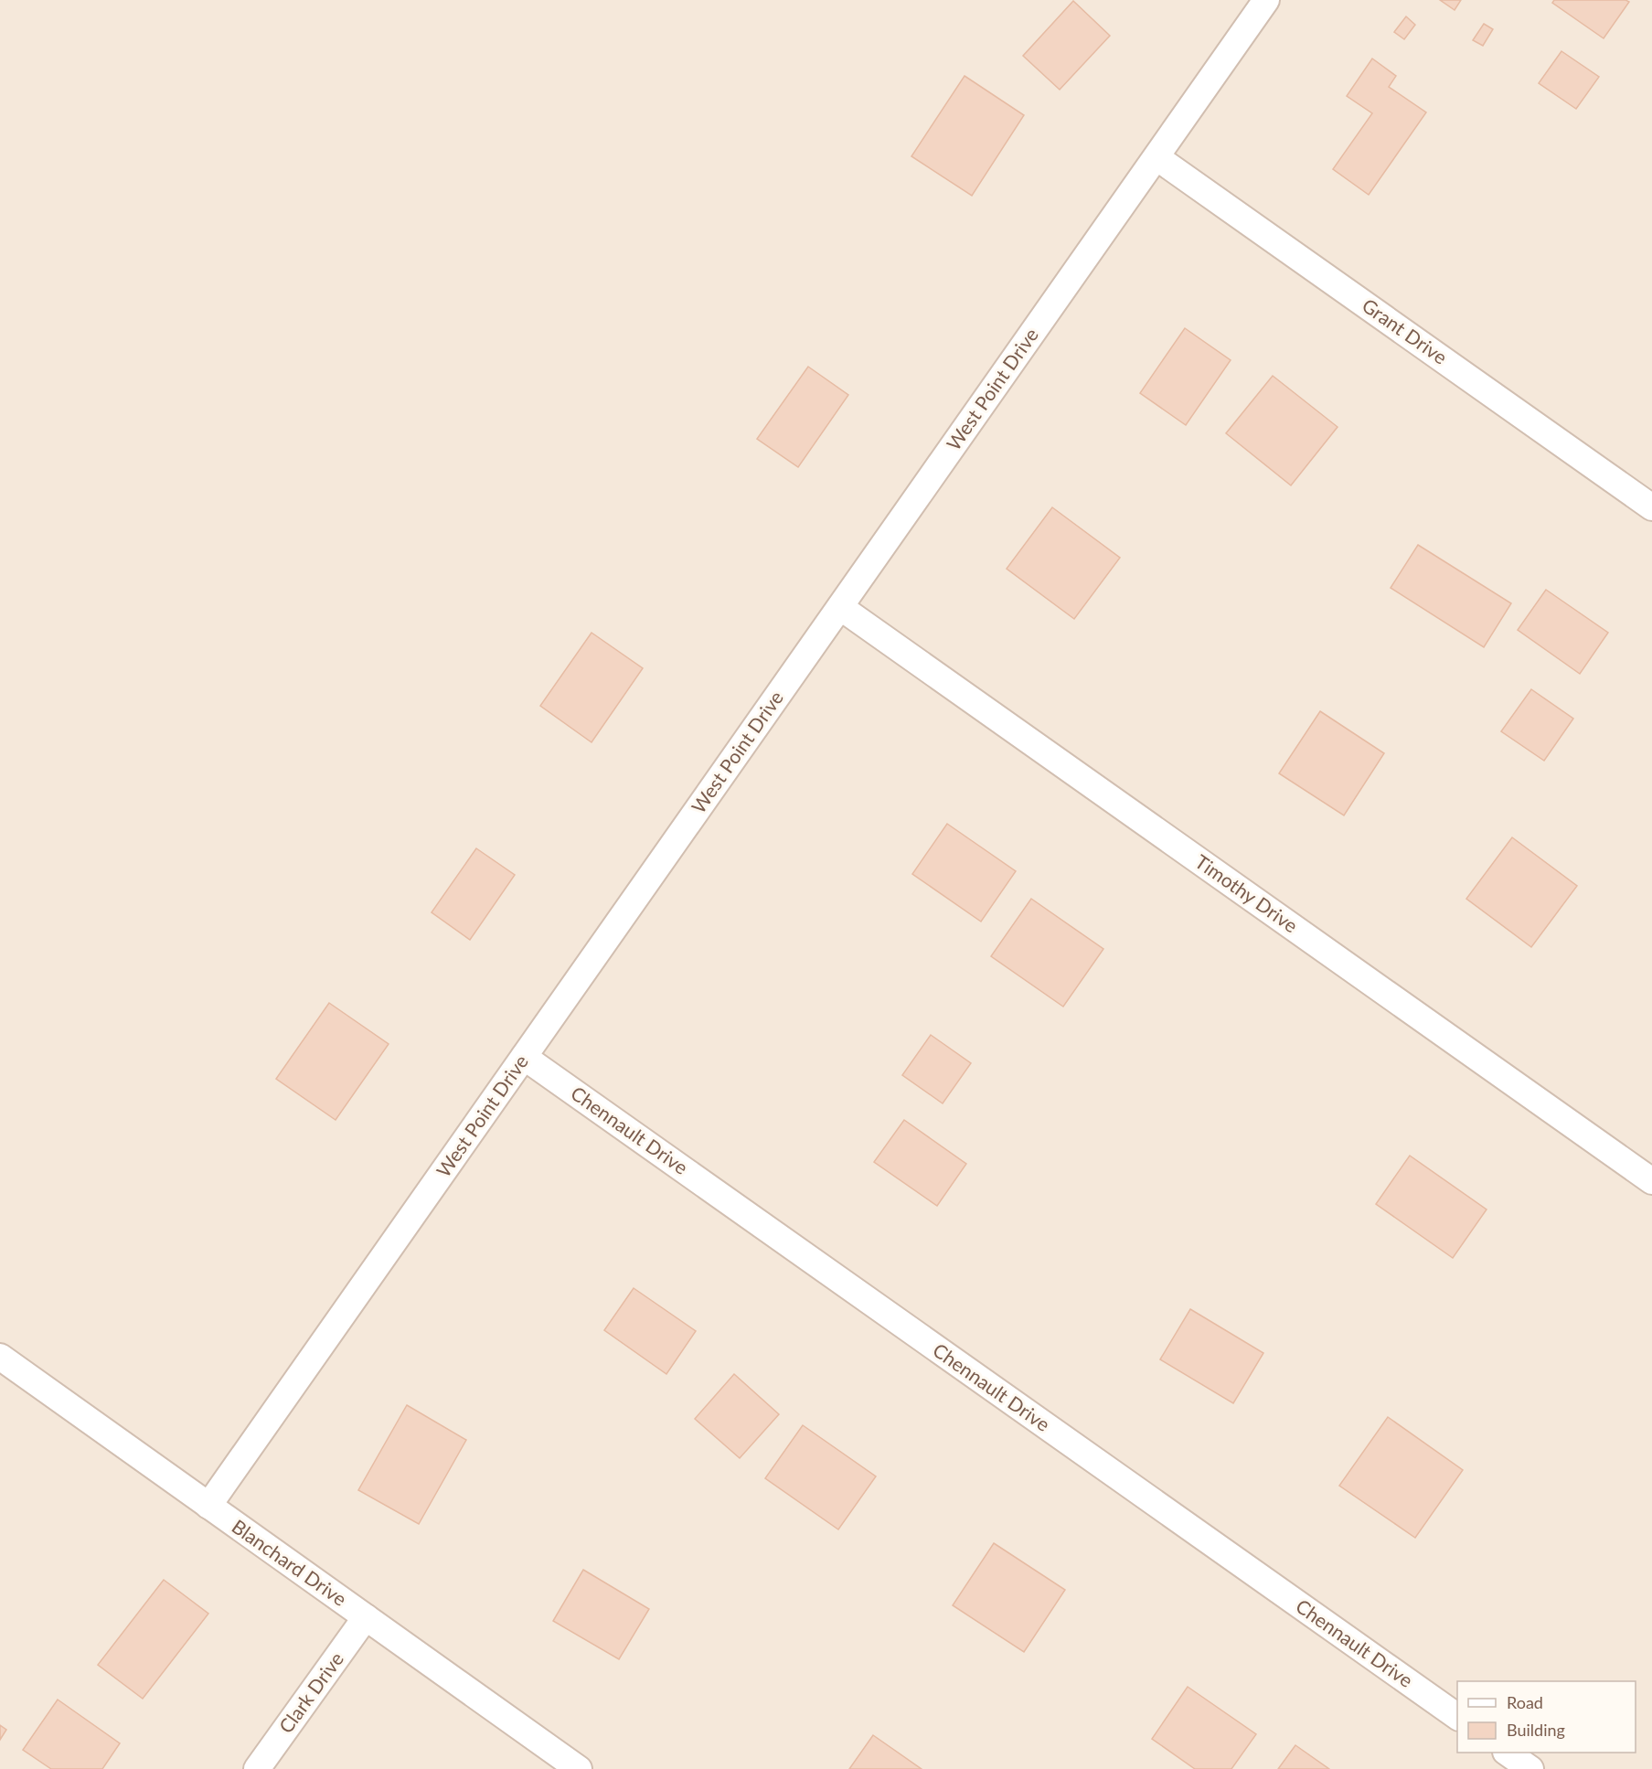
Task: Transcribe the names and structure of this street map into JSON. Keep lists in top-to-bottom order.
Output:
{
  "streets": {
    "street": [
      "Grant Drive",
      "West Point Drive",
      "Timothy Drive",
      "Chennault Drive",
      "Blanchard Drive",
      "Clark Drive"
    ]
  },
  "crossings": [
    ["Grant Drive", "West Point Drive"],
    ["West Point Drive", "Timothy Drive"],
    ["West Point Drive", "Chennault Drive"],
    ["West Point Drive", "Blanchard Drive"],
    ["Blanchard Drive", "Clark Drive"]
  ],
  "legend": ["Road", "Building"]
}
